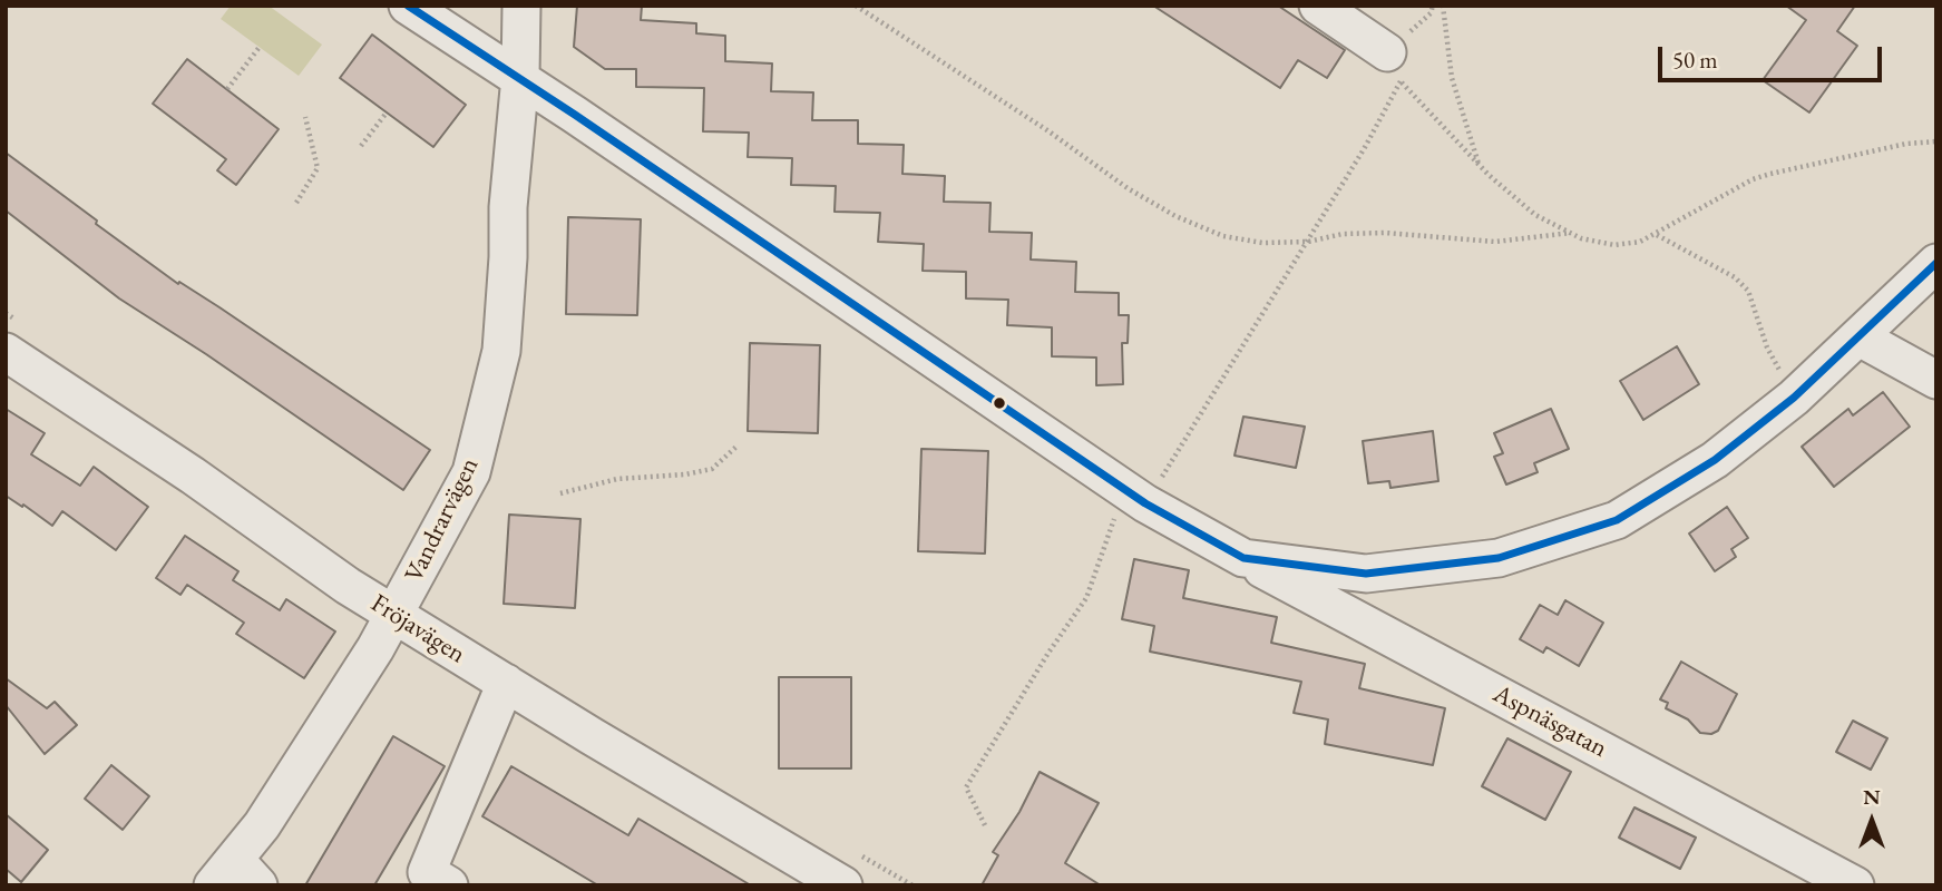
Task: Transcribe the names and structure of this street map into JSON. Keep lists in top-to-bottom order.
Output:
{
  "streets": {
    "street": ["Vandrarvägen", "Fröjavägen", "Aspnäsgatan"]
  },
  "crossings": [
    ["Vandrarvägen", "Fröjavägen"],
    ["Vandrarvägen", "Aspnäsgatan"]
  ],
  "scale_bar": "50 m",
  "north": "top"
}
